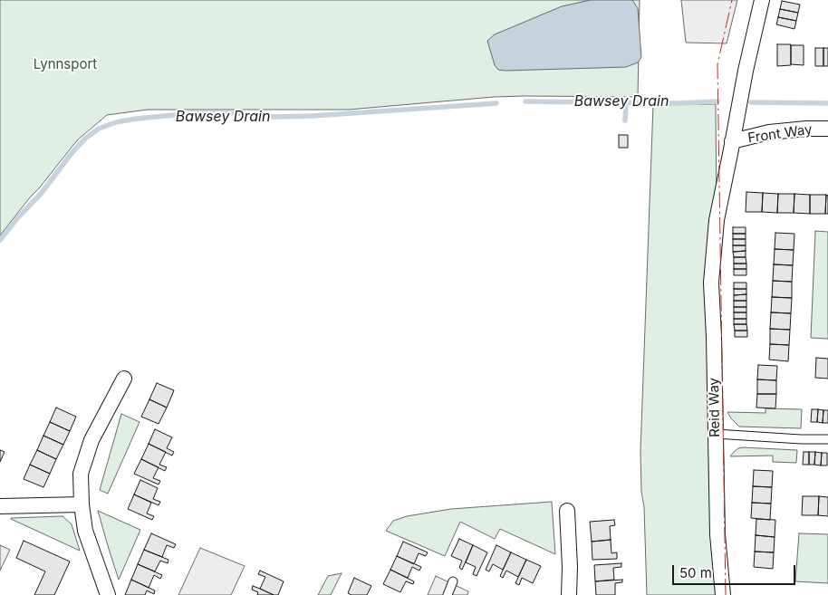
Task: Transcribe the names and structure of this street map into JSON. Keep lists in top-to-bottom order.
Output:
{
  "streets": {
    "street": ["Front Way", "Reid Way"]
  },
  "crossings": [
    ["Front Way", "Reid Way"]
  ],
  "water": ["Bawsey Drain"],
  "parks": ["Lynnsport"],
  "scale_bar": "50 m"
}
